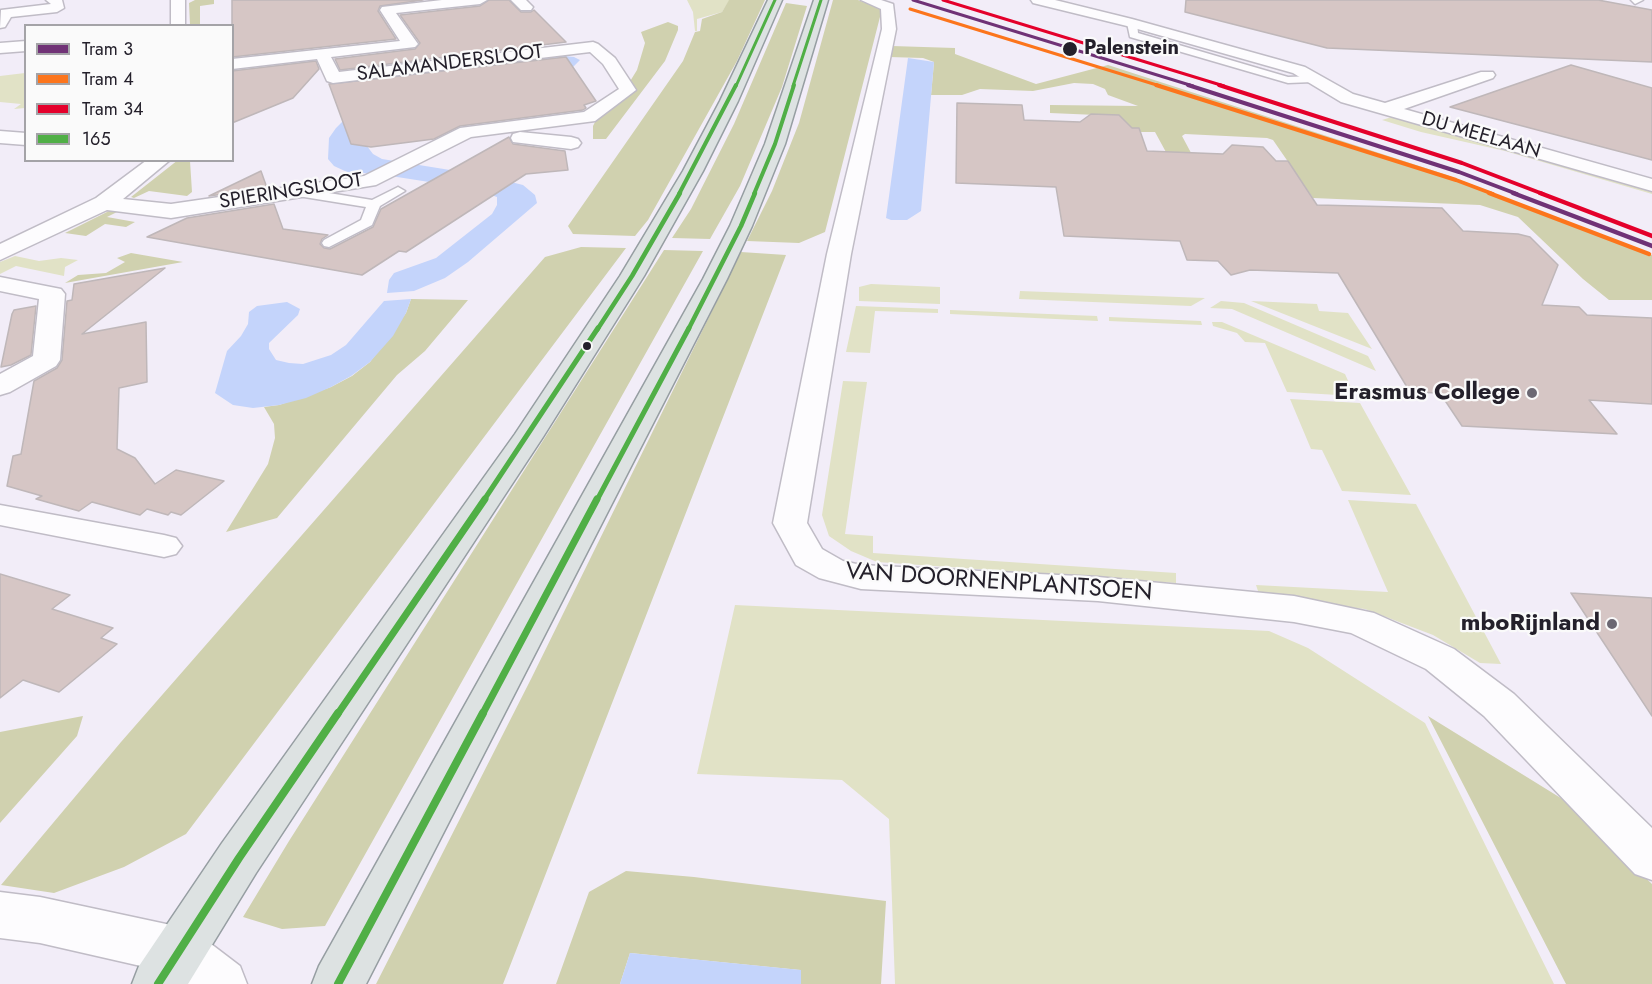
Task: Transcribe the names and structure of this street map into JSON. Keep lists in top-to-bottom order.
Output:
{
  "streets": {
    "street": [
      "SALAMANDERSLOOT",
      "DU MEELAAN",
      "SPIERINGSLOOT",
      "VAN DOORNENPLANTSOEN"
    ]
  },
  "crossings": [
    ["SALAMANDERSLOOT", "SPIERINGSLOOT"]
  ],
  "places": ["Palenstein", "Erasmus College", "mboRijnland"],
  "lines": [
    "tram line 3",
    "tram line 34",
    "transit line 165",
    "tram line 4"
  ],
  "legend": [
    "Tram 3",
    "Tram 4",
    "Tram 34",
    "165"
  ]
}
